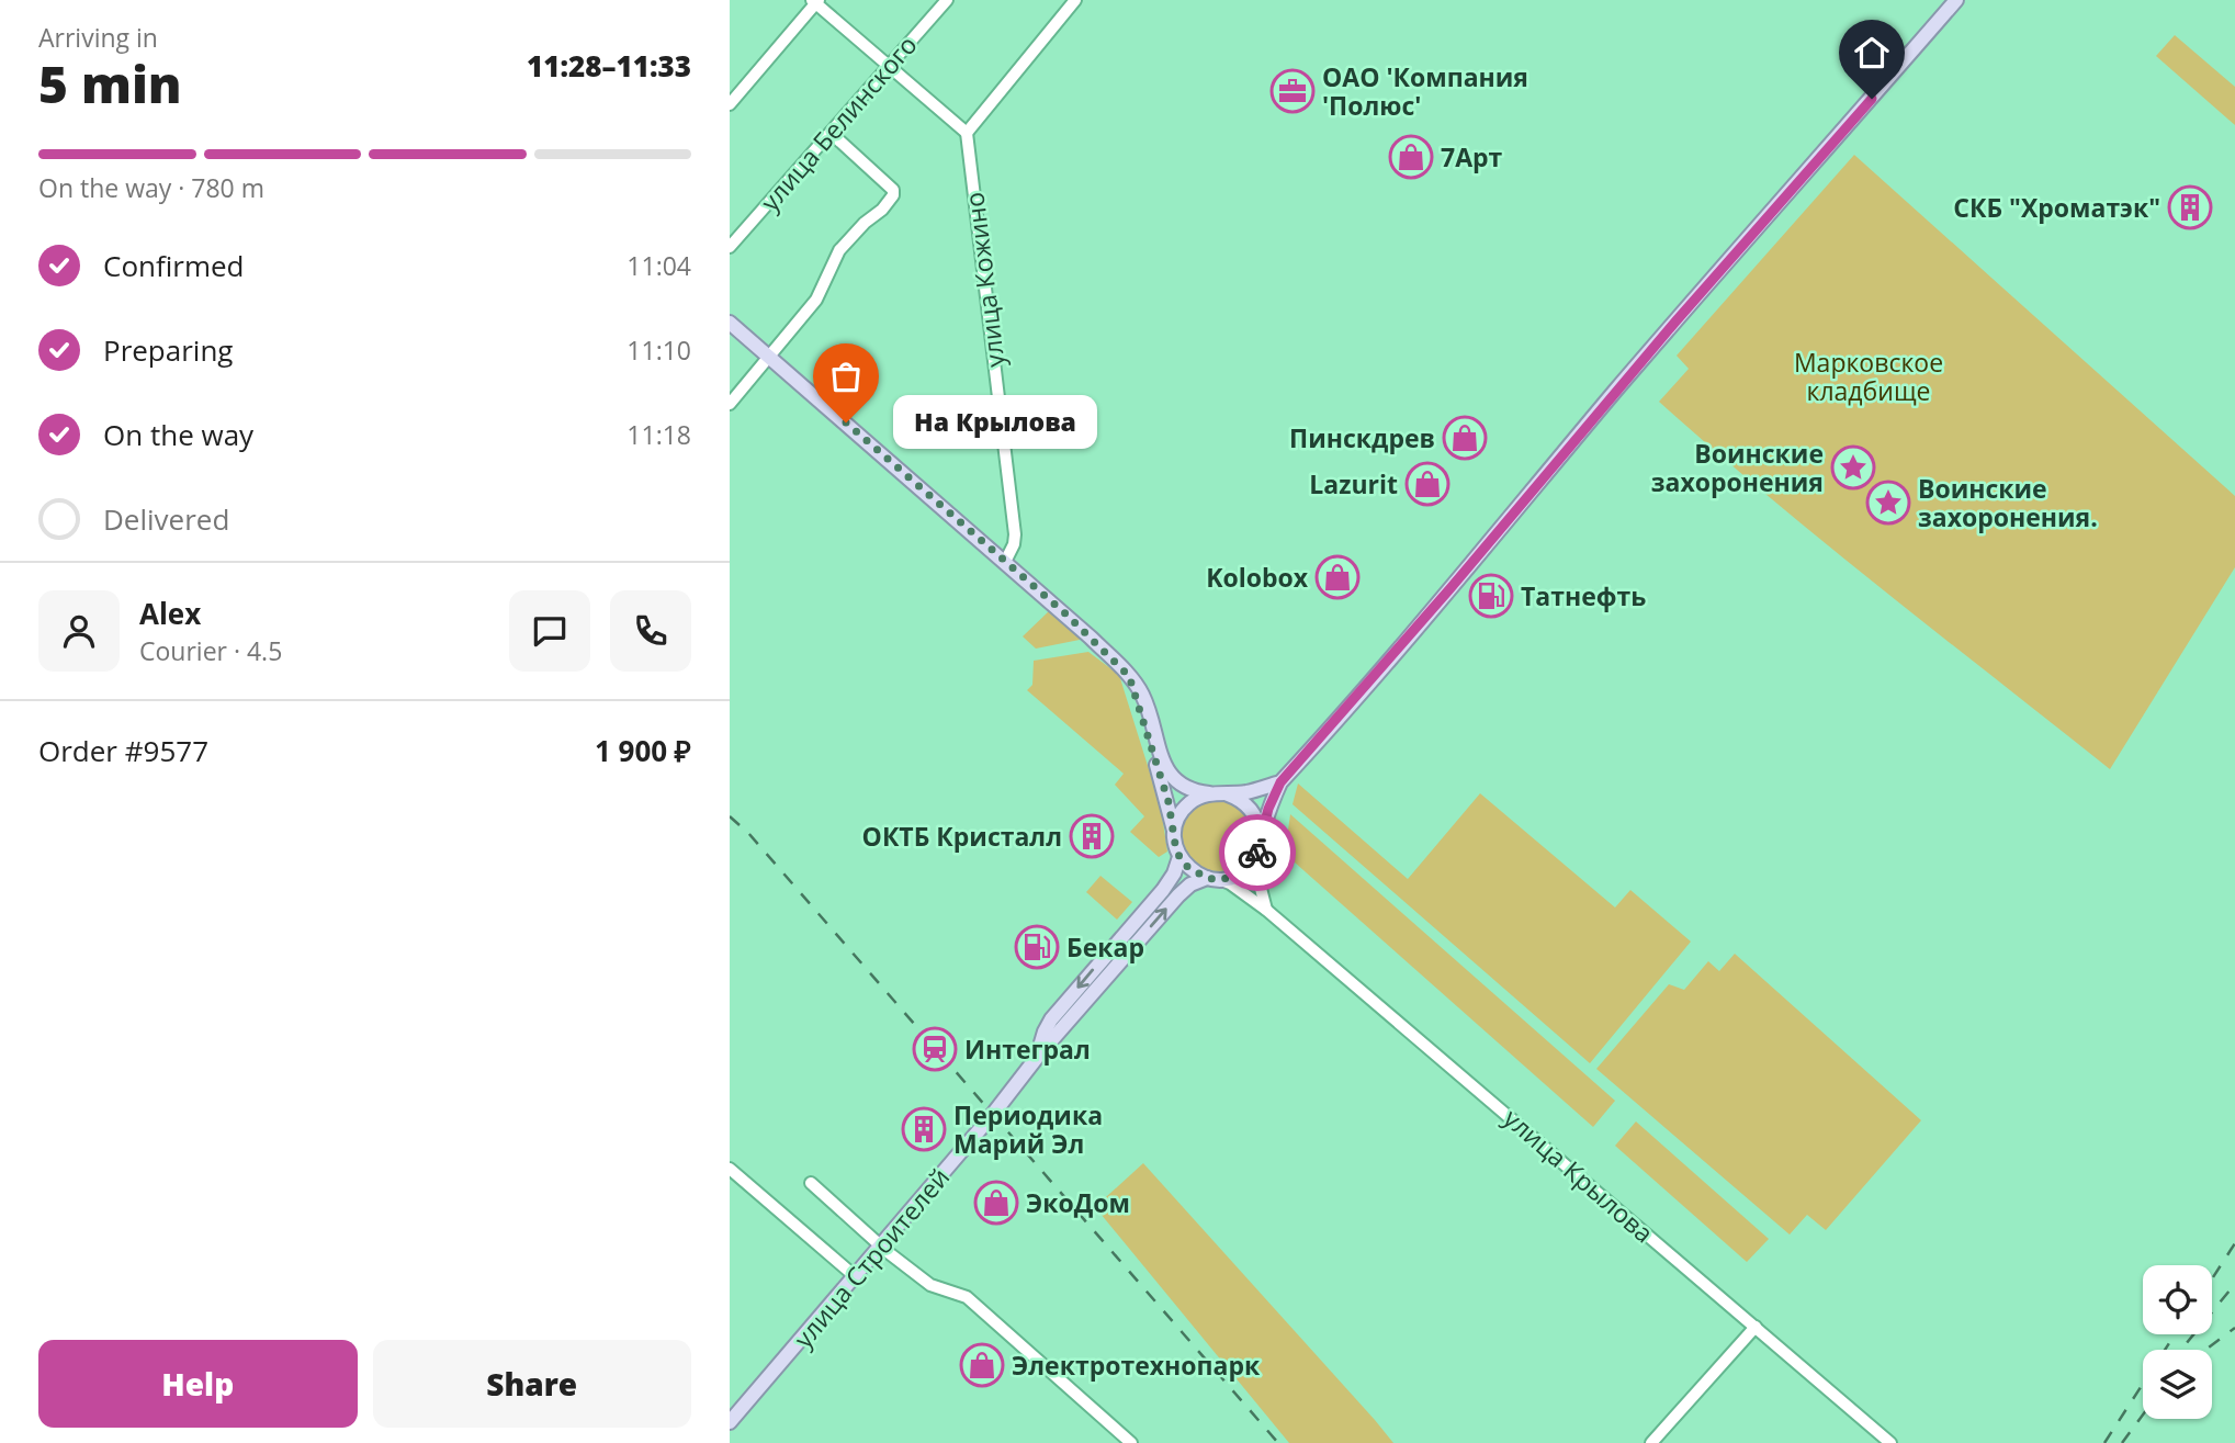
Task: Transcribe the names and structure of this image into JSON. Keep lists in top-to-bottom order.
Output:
{
  "streets": {
    "main road": ["улица Строителей"],
    "street": ["улица Белинского", "улица Кожино", "улица Крылова"]
  },
  "crossings": [
    ["улица Крылова", "улица Строителей"]
  ],
  "parks": ["Марковское кладбище"],
  "places": {
    "office": ["ОАО 'Компания 'Полюс'"],
    "shop": [
      "7Арт",
      "Пинскдрев",
      "Lazurit",
      "Kolobox",
      "ЭкоДом",
      "Электротехнопарк"
    ],
    "building": ["СКБ \"Хроматэк\"", "ОКТБ Кристалл", "Периодика Марий Эл"],
    "other": ["На Крылова"],
    "place": ["Воинские захоронения", "Воинские захоронения."],
    "fuel station": ["Татнефть", "Бекар"],
    "station": ["Интеграл"]
  },
  "page": {
    "heading": ["5 min", "Arriving in", "11:28–11:33"],
    "panel": [
      "Alex",
      "Courier · 4.5",
      "Order #9577",
      "1 900 ₽"
    ],
    "bar": "On the way · 780 m",
    "list": [
      ["Confirmed", "11:04"],
      ["Preparing", "11:10"],
      ["On the way", "11:18"],
      "Delivered"
    ],
    "bubble": "На Крылова",
    "buttons": ["Help", "Share"]
  }
}
